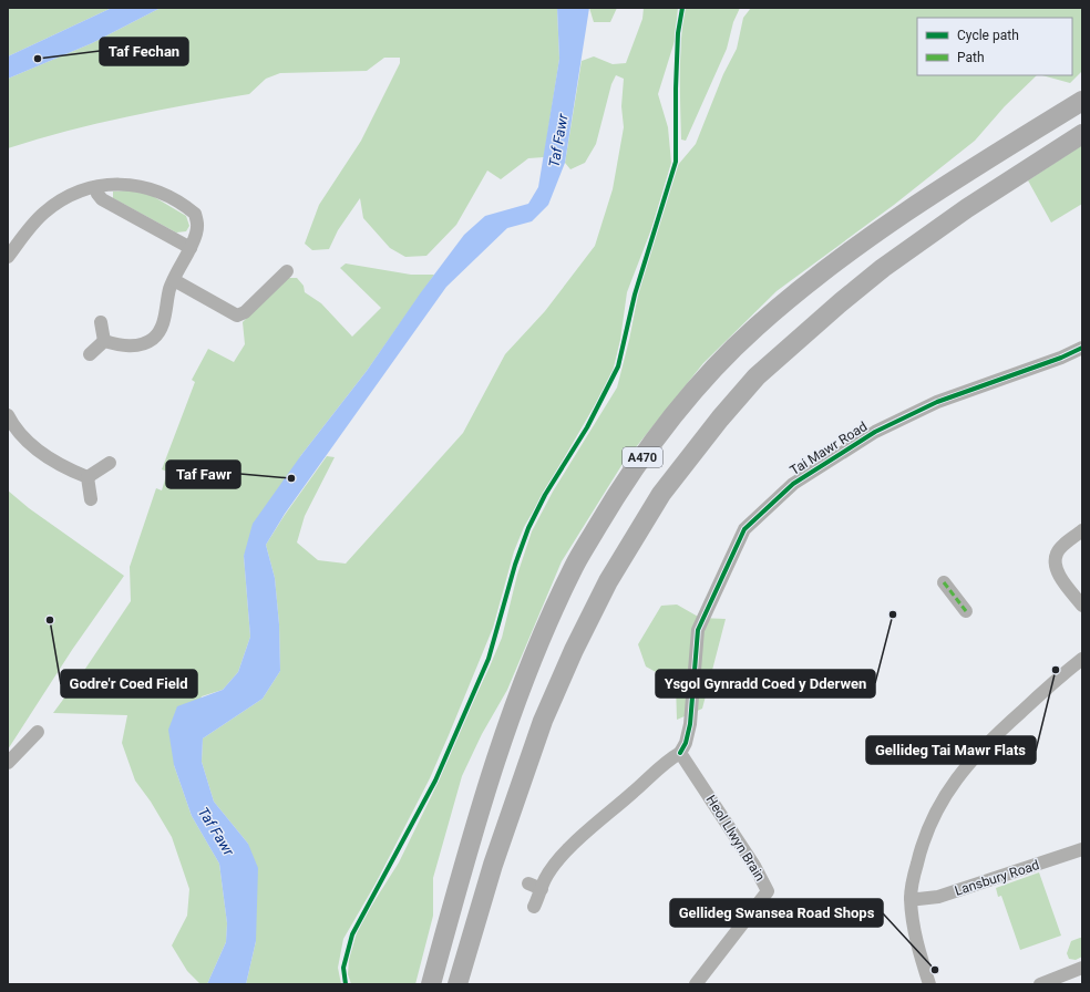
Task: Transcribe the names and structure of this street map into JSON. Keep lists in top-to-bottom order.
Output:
{
  "streets": {
    "highway": ["A470"],
    "street": ["Tai Mawr Road", "Heol Llwyn Brain", "Lansbury Road"]
  },
  "crossings": [
    ["Tai Mawr Road", "Heol Llwyn Brain"]
  ],
  "water": ["Taf Fawr"],
  "places": [
    "Taf Fechan",
    "Taf Fawr",
    "Ysgol Gynradd Coed y Dderwen",
    "Godre'r Coed Field",
    "Gellideg Tai Mawr Flats",
    "Gellideg Swansea Road Shops"
  ],
  "legend": ["Cycle path", "Path"]
}
